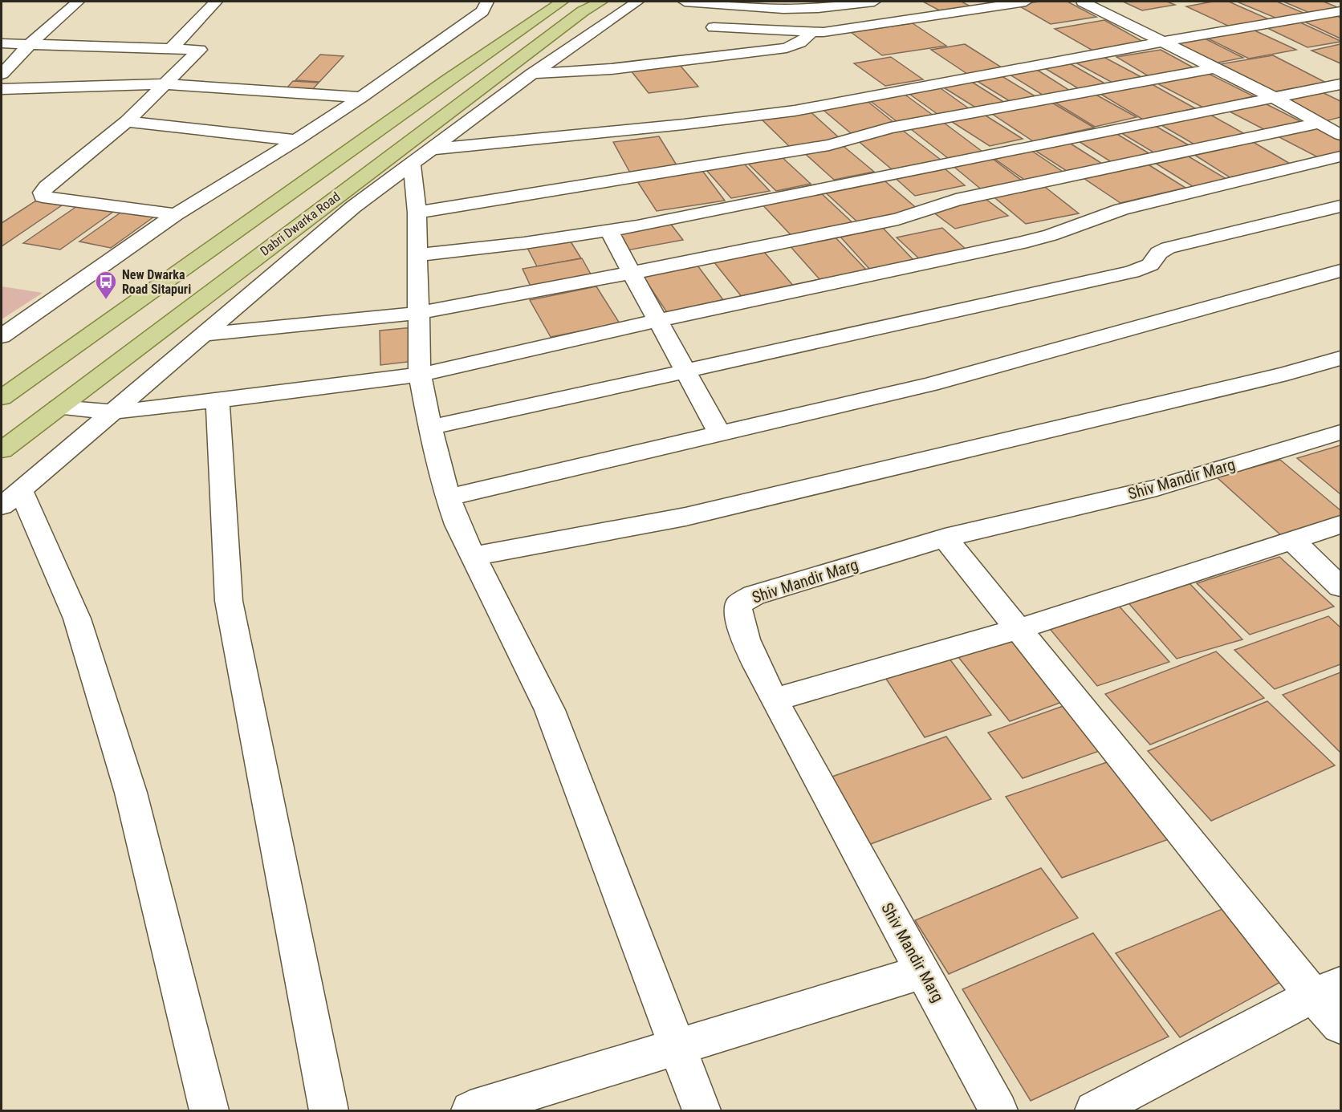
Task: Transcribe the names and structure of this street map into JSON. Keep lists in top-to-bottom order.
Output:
{
  "streets": {
    "main road": ["Dabri Dwarka Road"],
    "street": ["Shiv Mandir Marg"]
  },
  "places": {
    "bus stop": ["New Dwarka Road Sitapuri"]
  }
}
